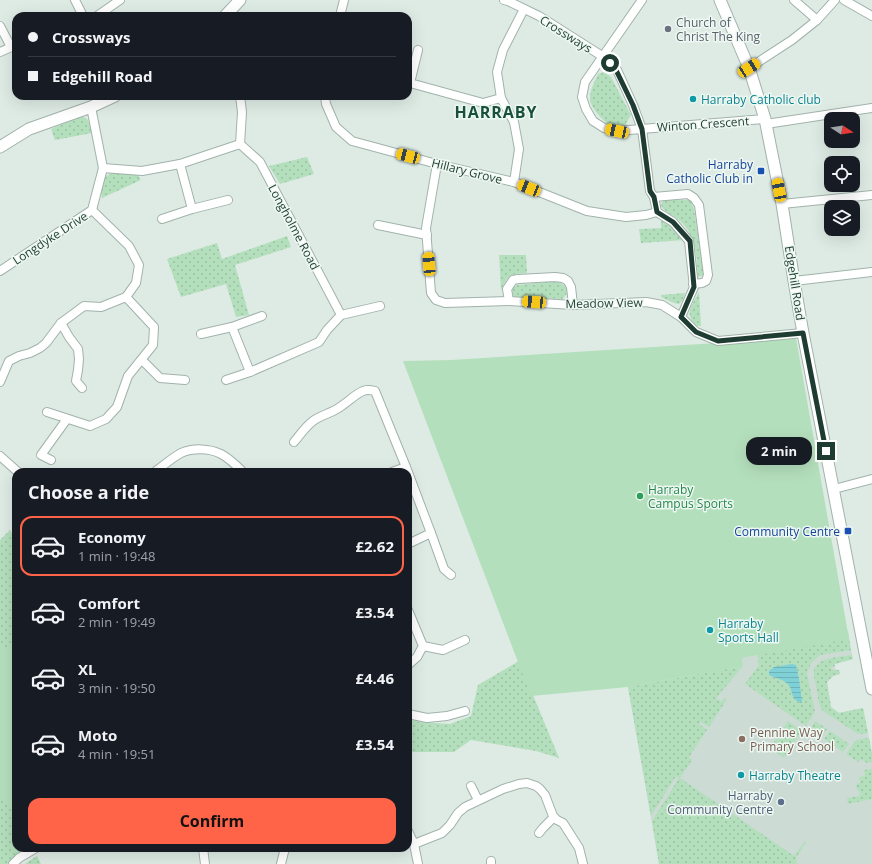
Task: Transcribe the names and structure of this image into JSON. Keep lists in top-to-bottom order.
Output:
{
  "streets": {
    "street": [
      "Crossways",
      "Winton Crescent",
      "Hillary Grove",
      "Longholme Road",
      "Longdyke Drive",
      "Edgehill Road",
      "Meadow View"
    ]
  },
  "crossings": [
    ["Crossways", "Winton Crescent"],
    ["Crossways", "Hillary Grove"],
    ["Winton Crescent", "Edgehill Road"],
    ["Hillary Grove", "Meadow View"],
    ["Edgehill Road", "Meadow View"]
  ],
  "districts": ["HARRABY"],
  "places": {
    "other": [
      "Church of Christ The King",
      "Harraby Catholic club",
      "Harraby Campus Sports",
      "Harraby Sports Hall",
      "Pennine Way Primary School",
      "Harraby Theatre",
      "Harraby Community Centre"
    ],
    "transit": ["Harraby Catholic Club in", "Community Centre"]
  },
  "north": "right",
  "page": {
    "banner": ["Crossways", "Edgehill Road"],
    "bubble": "2 min",
    "heading": "Choose a ride",
    "list": [
      {
        "name": "Economy",
        "note": "1 min · 19:48",
        "value": "£2.62"
      },
      {
        "name": "Comfort",
        "note": "2 min · 19:49",
        "value": "£3.54"
      },
      {
        "name": "XL",
        "note": "3 min · 19:50",
        "value": "£4.46"
      },
      {
        "name": "Moto",
        "note": "4 min · 19:51",
        "value": "£3.54"
      }
    ],
    "buttons": "Confirm"
  }
}
